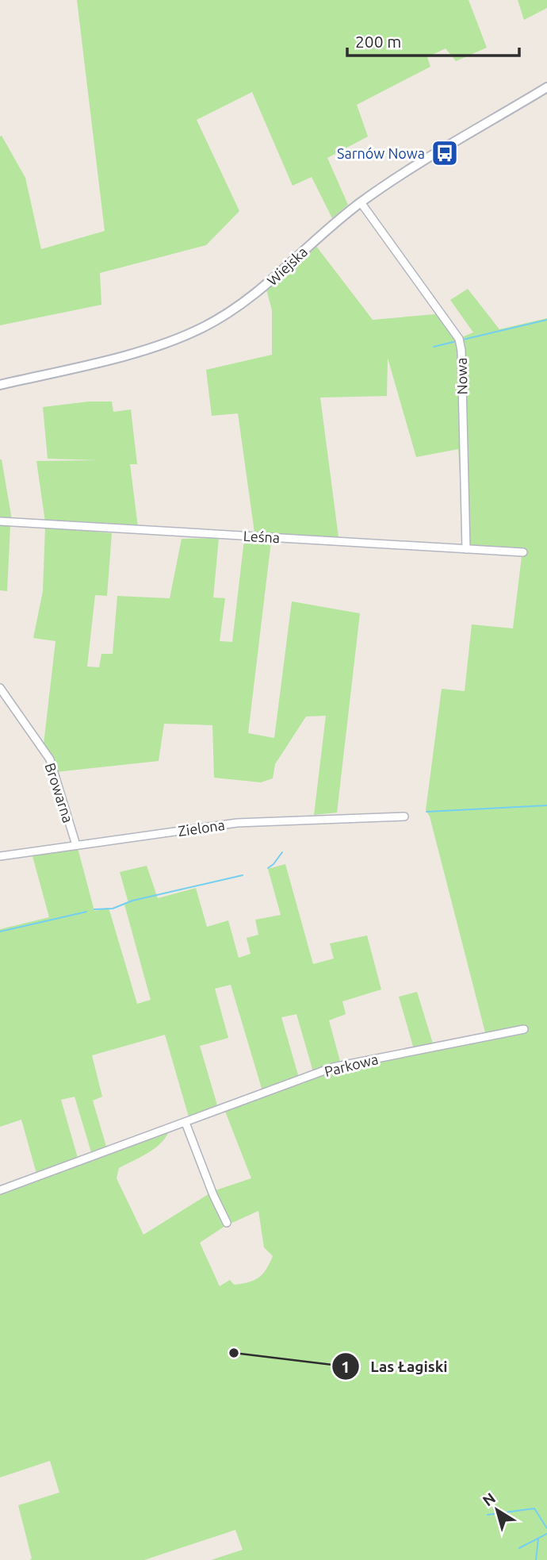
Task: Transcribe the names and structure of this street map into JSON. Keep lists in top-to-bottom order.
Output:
{
  "streets": {
    "street": [
      "Wiejska",
      "Nowa",
      "Leśna",
      "Browarna",
      "Zielona",
      "Parkowa"
    ]
  },
  "crossings": [
    ["Wiejska", "Nowa"],
    ["Nowa", "Leśna"],
    ["Browarna", "Zielona"]
  ],
  "places": {
    "bus stop": ["Sarnów Nowa"],
    "other": ["Las Łagiski"]
  },
  "scale_bar": "200 m",
  "north": "top left"
}
